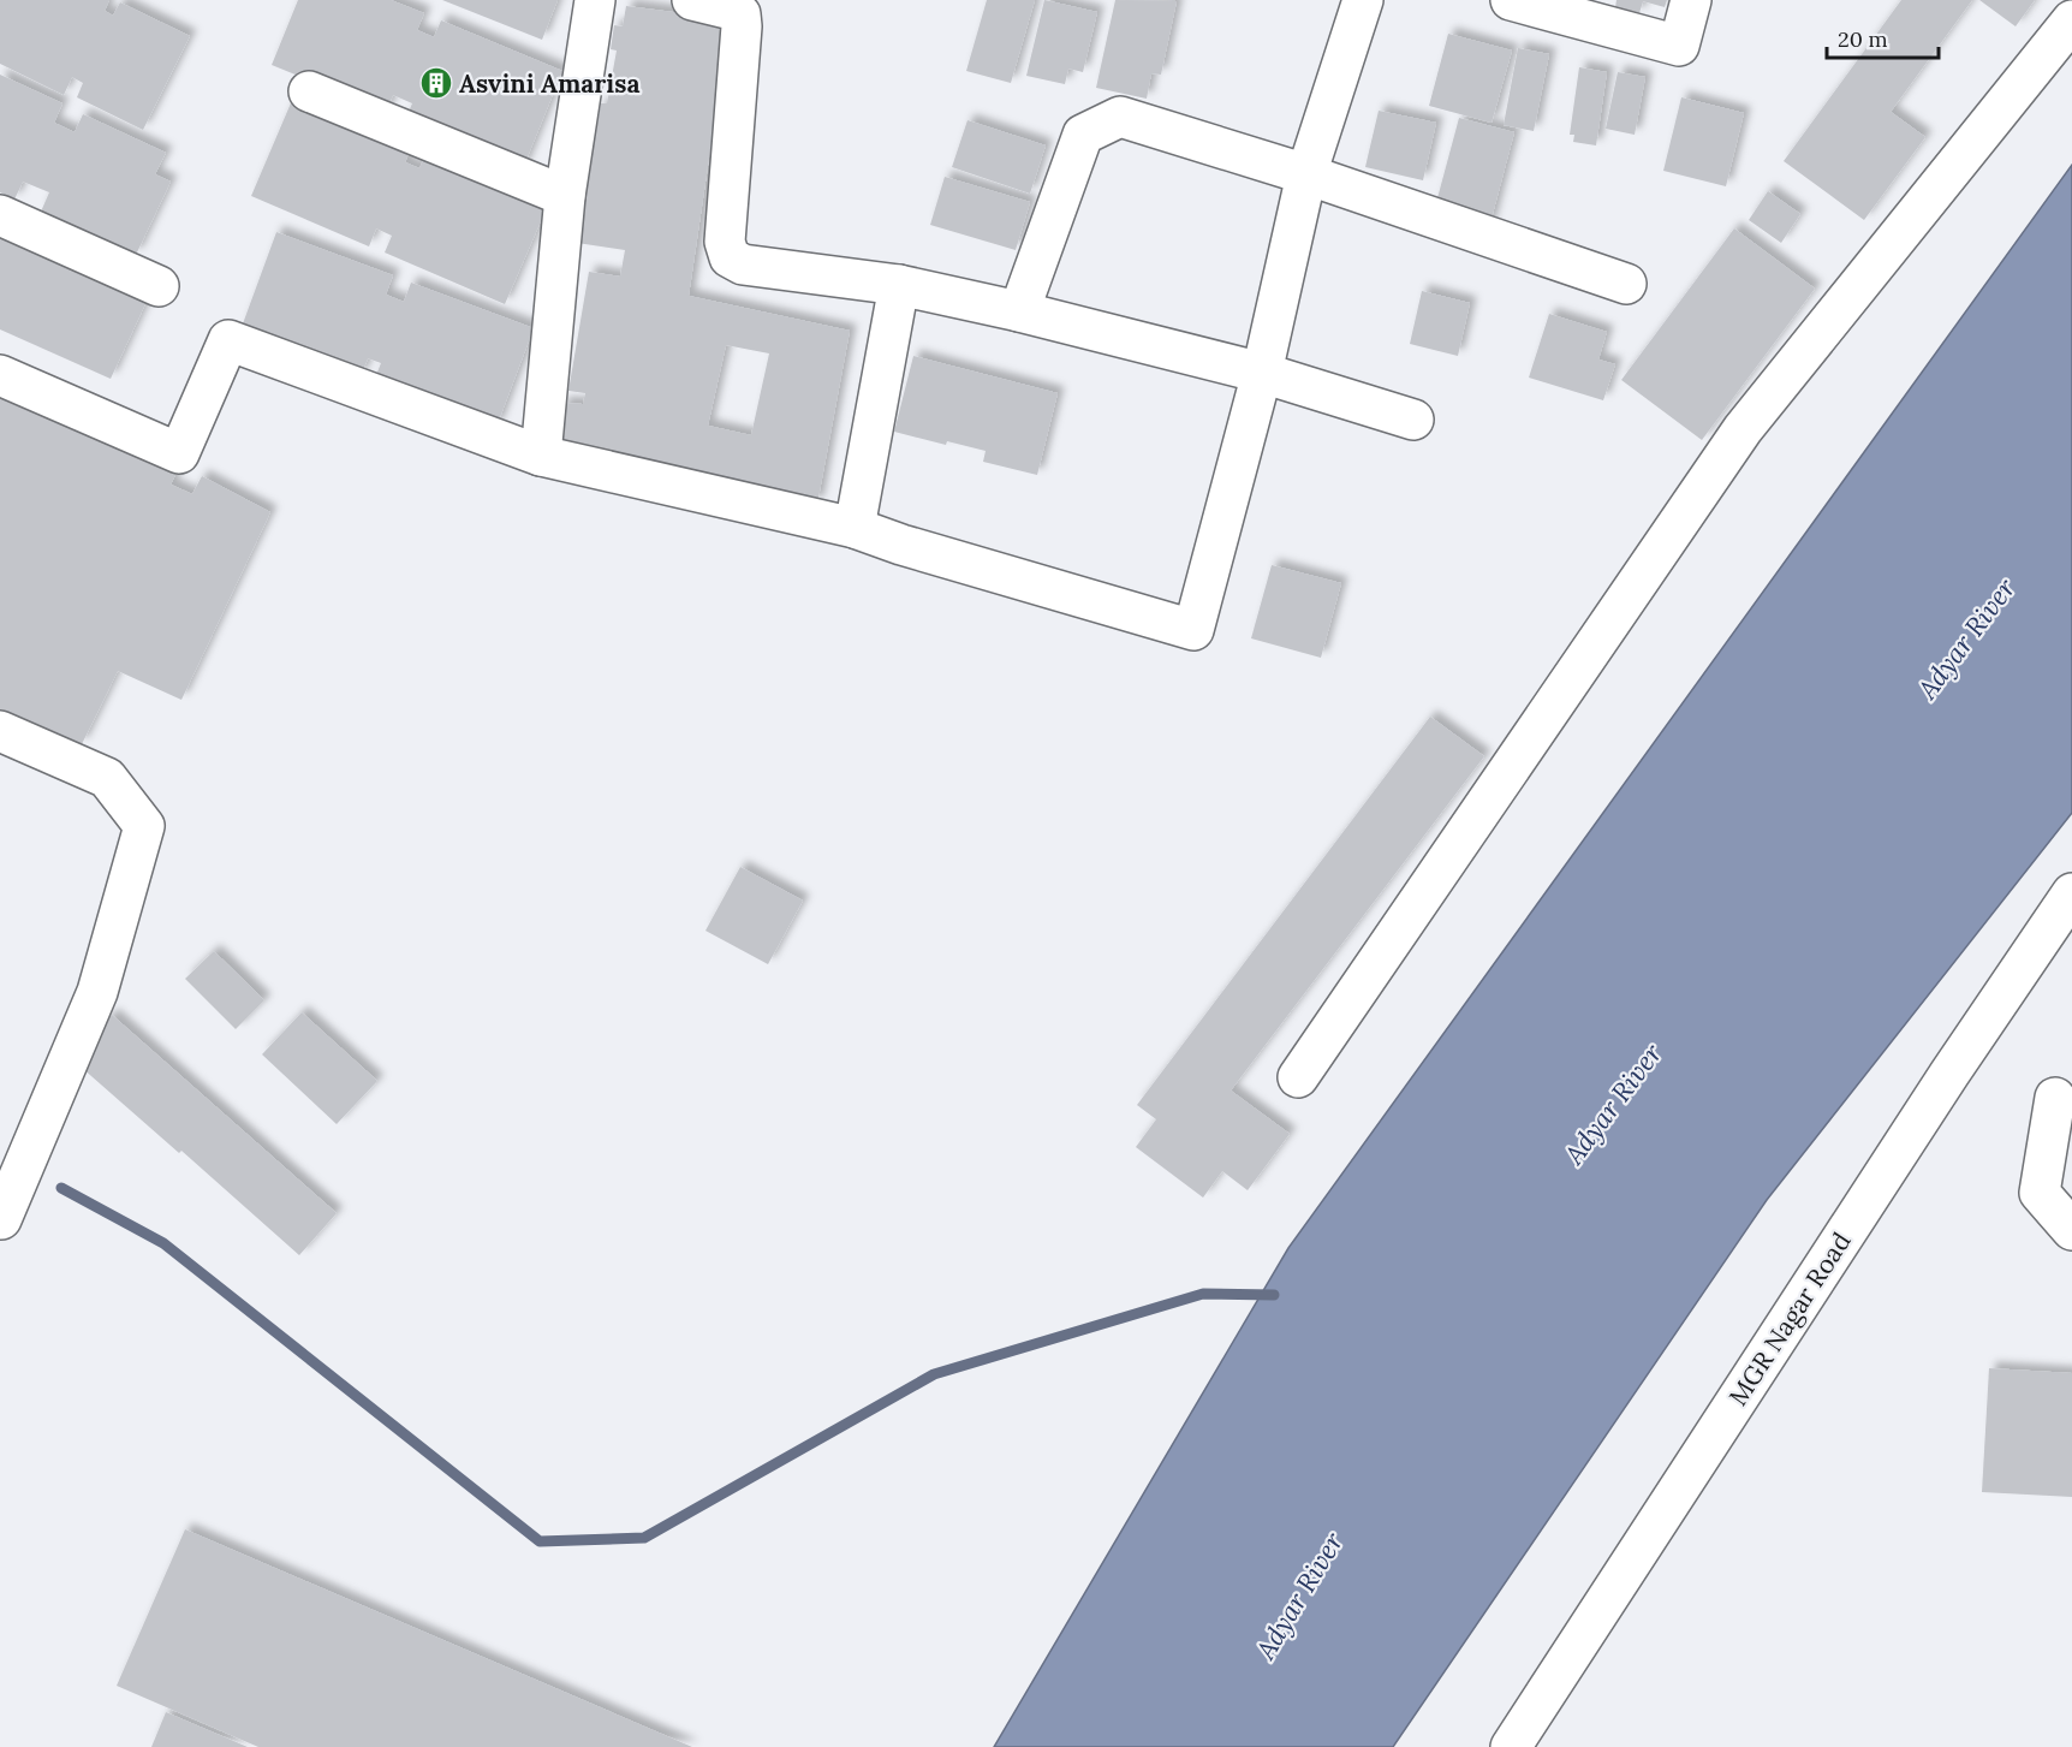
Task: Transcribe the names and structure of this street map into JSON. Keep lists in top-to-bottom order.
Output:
{
  "streets": {
    "street": ["MGR Nagar Road"]
  },
  "water": ["Adyar River"],
  "places": {
    "building": ["Asvini Amarisa"]
  },
  "scale_bar": "20 m"
}
